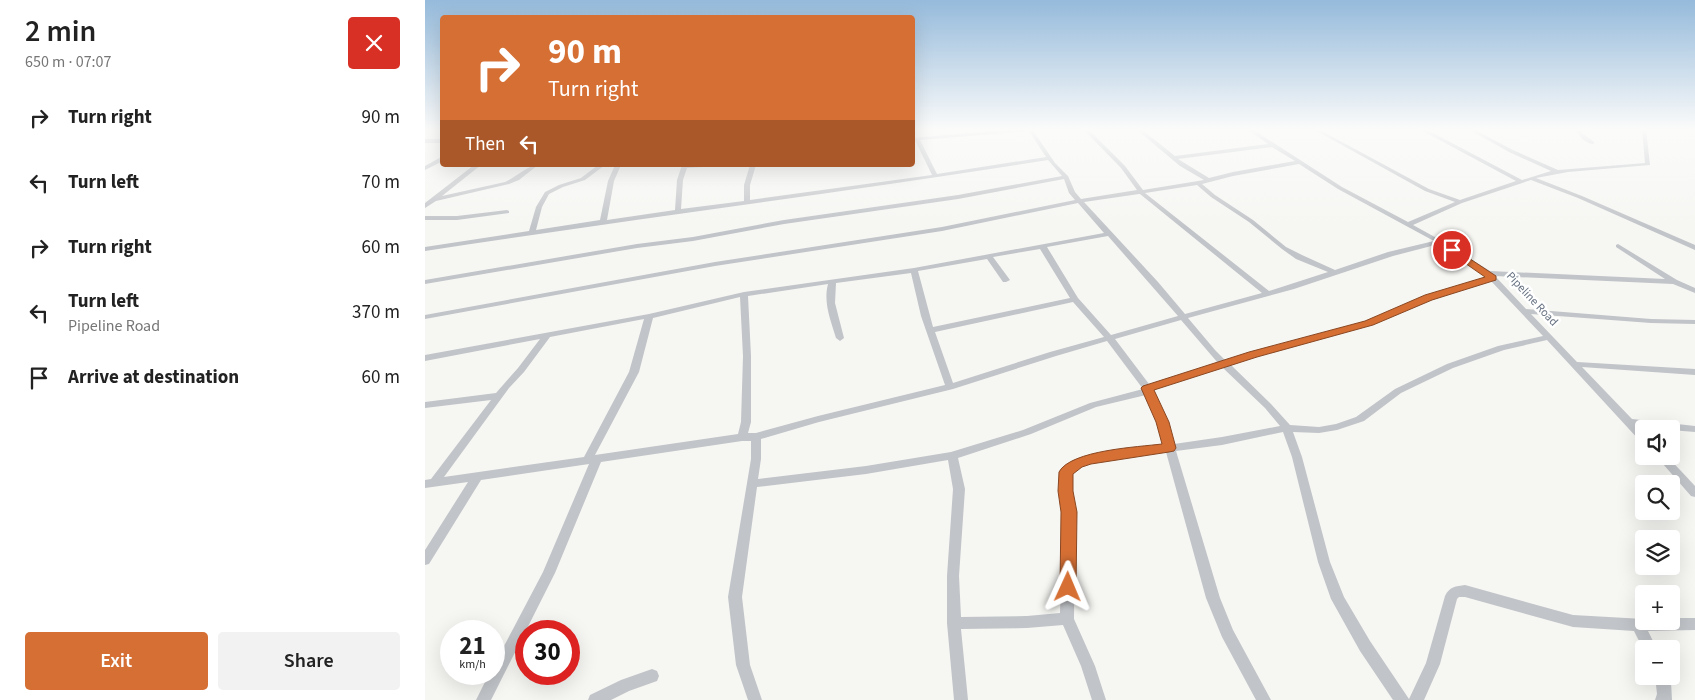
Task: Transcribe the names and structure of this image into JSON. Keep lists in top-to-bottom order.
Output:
{
  "streets": {
    "street": ["Pipeline Road"]
  },
  "page": {
    "heading": ["2 min", "650 m · 07:07"],
    "turn": ["90 m", "Turn right"],
    "list": [
      {
        "name": "Turn right",
        "value": "90 m"
      },
      {
        "name": "Turn left",
        "value": "70 m"
      },
      {
        "name": "Turn right",
        "value": "60 m"
      },
      {
        "name": "Turn left",
        "note": "Pipeline Road",
        "value": "370 m"
      },
      {
        "name": "Arrive at destination",
        "value": "60 m"
      }
    ],
    "then": "Then",
    "map_buttons": ["+", "−"],
    "speed": "21 km/h",
    "limit": "30",
    "buttons": ["Exit", "Share"]
  }
}
